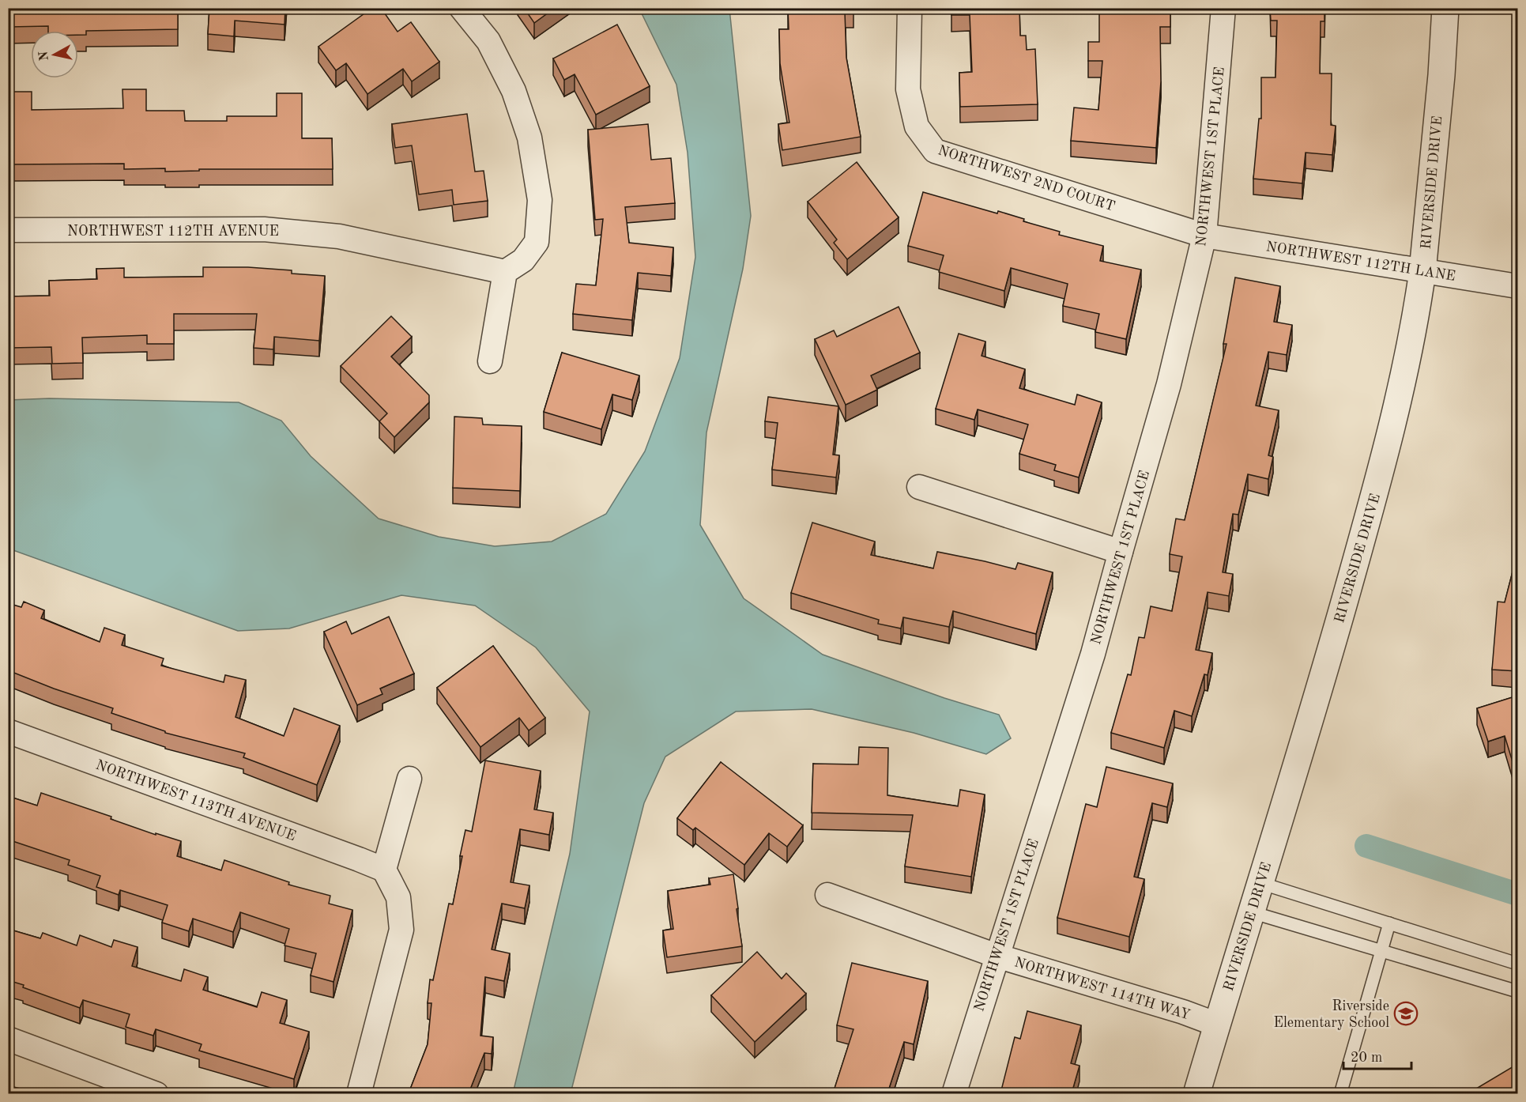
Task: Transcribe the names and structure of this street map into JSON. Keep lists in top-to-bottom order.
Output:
{
  "streets": {
    "street": [
      "NORTHWEST 1ST PLACE",
      "NORTHWEST 2ND COURT",
      "RIVERSIDE DRIVE",
      "NORTHWEST 112TH AVENUE",
      "NORTHWEST 112TH LANE",
      "NORTHWEST 113TH AVENUE",
      "NORTHWEST 114TH WAY"
    ]
  },
  "crossings": [
    ["NORTHWEST 1ST PLACE", "NORTHWEST 2ND COURT"],
    ["NORTHWEST 1ST PLACE", "NORTHWEST 112TH LANE"],
    ["NORTHWEST 1ST PLACE", "NORTHWEST 114TH WAY"],
    ["NORTHWEST 2ND COURT", "NORTHWEST 112TH LANE"],
    ["RIVERSIDE DRIVE", "NORTHWEST 112TH LANE"],
    ["RIVERSIDE DRIVE", "NORTHWEST 114TH WAY"]
  ],
  "places": {
    "school or university": ["Riverside Elementary School"]
  },
  "scale_bar": "20 m",
  "north": "left"
}
